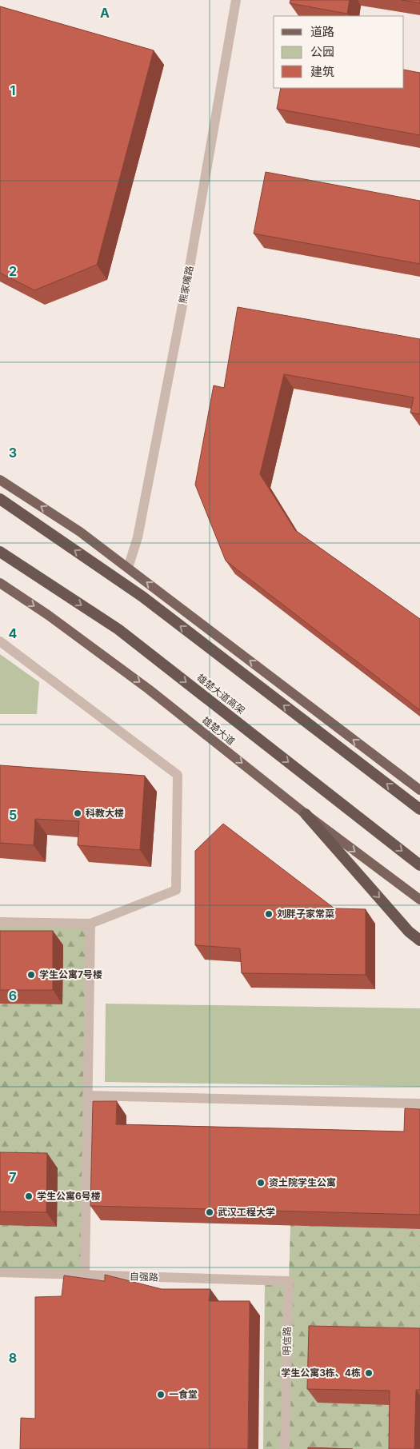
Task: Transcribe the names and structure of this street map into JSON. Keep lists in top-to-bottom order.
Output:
{
  "streets": {
    "highway": ["雄楚大道高架"],
    "main road": ["雄楚大道"],
    "street": ["熊家嘴路", "自强路", "明信路"]
  },
  "crossings": [
    ["自强路", "明信路"]
  ],
  "places": [
    "科教大楼",
    "刘胖子家常菜",
    "学生公寓7号楼",
    "资土院学生公寓",
    "学生公寓6号楼",
    "武汉工程大学",
    "学生公寓3栋、4栋",
    "一食堂"
  ],
  "legend": ["道路", "公园", "建筑"],
  "grid": {
    "columns": ["A"],
    "rows": [
      "1",
      "2",
      "3",
      "4",
      "5",
      "6",
      "7",
      "8"
    ]
  }
}
